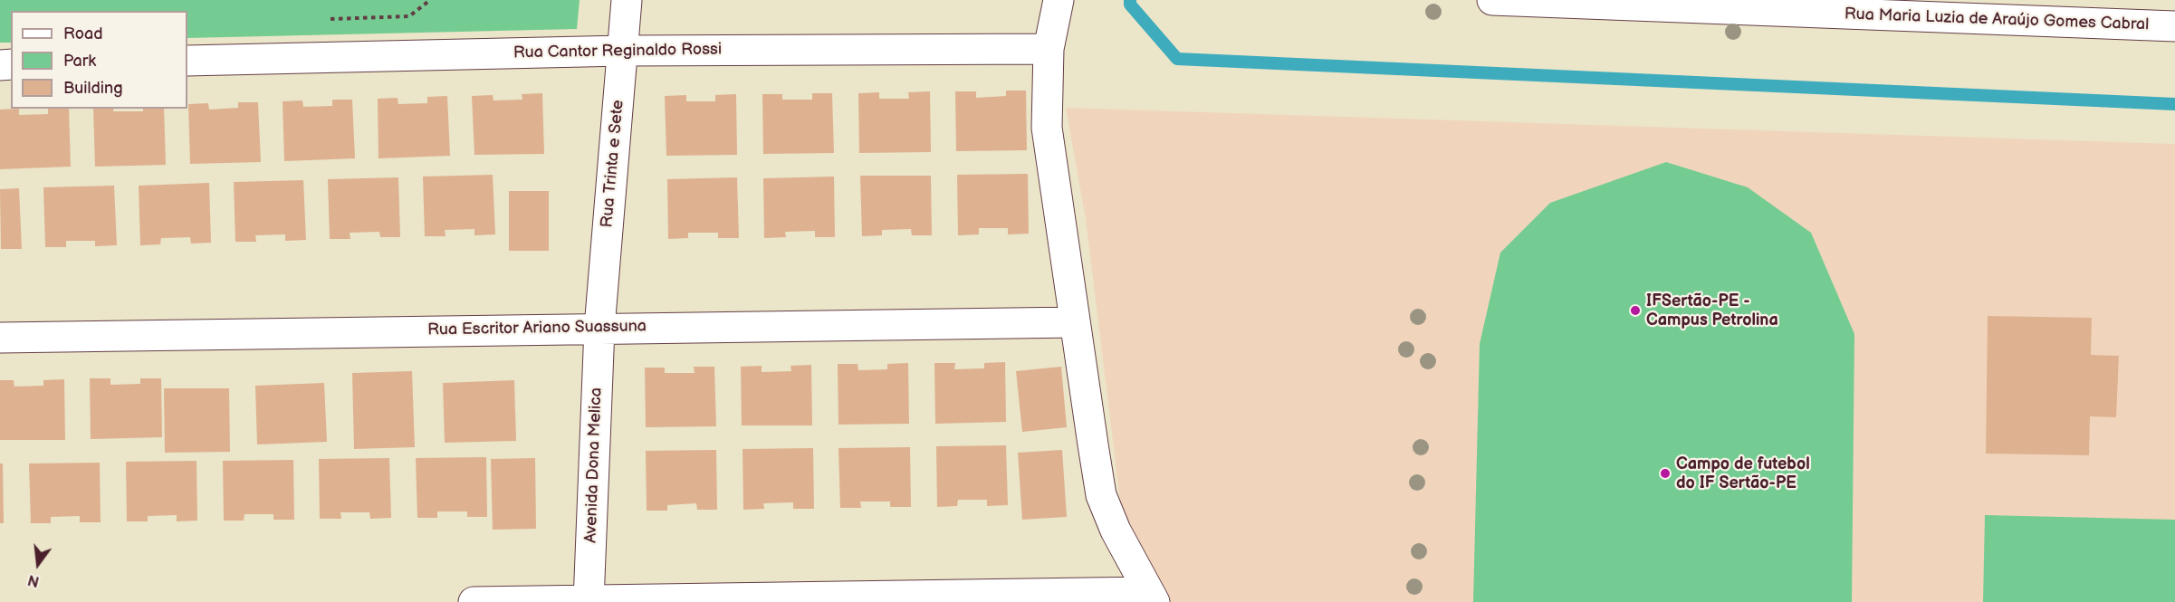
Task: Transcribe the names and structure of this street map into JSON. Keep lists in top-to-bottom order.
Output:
{
  "streets": {
    "street": [
      "Rua Maria Luzia de Araújo Gomes Cabral",
      "Rua Cantor Reginaldo Rossi",
      "Rua Trinta e Sete",
      "Rua Escritor Ariano Suassuna",
      "Avenida Dona Melica"
    ]
  },
  "crossings": [
    ["Rua Cantor Reginaldo Rossi", "Rua Trinta e Sete"],
    ["Rua Trinta e Sete", "Rua Escritor Ariano Suassuna"],
    ["Rua Trinta e Sete", "Avenida Dona Melica"],
    ["Rua Escritor Ariano Suassuna", "Avenida Dona Melica"]
  ],
  "places": ["IFSertão-PE - Campus Petrolina", "Campo de futebol do IF Sertão-PE"],
  "legend": ["Road", "Park", "Building"],
  "north": "bottom"
}
